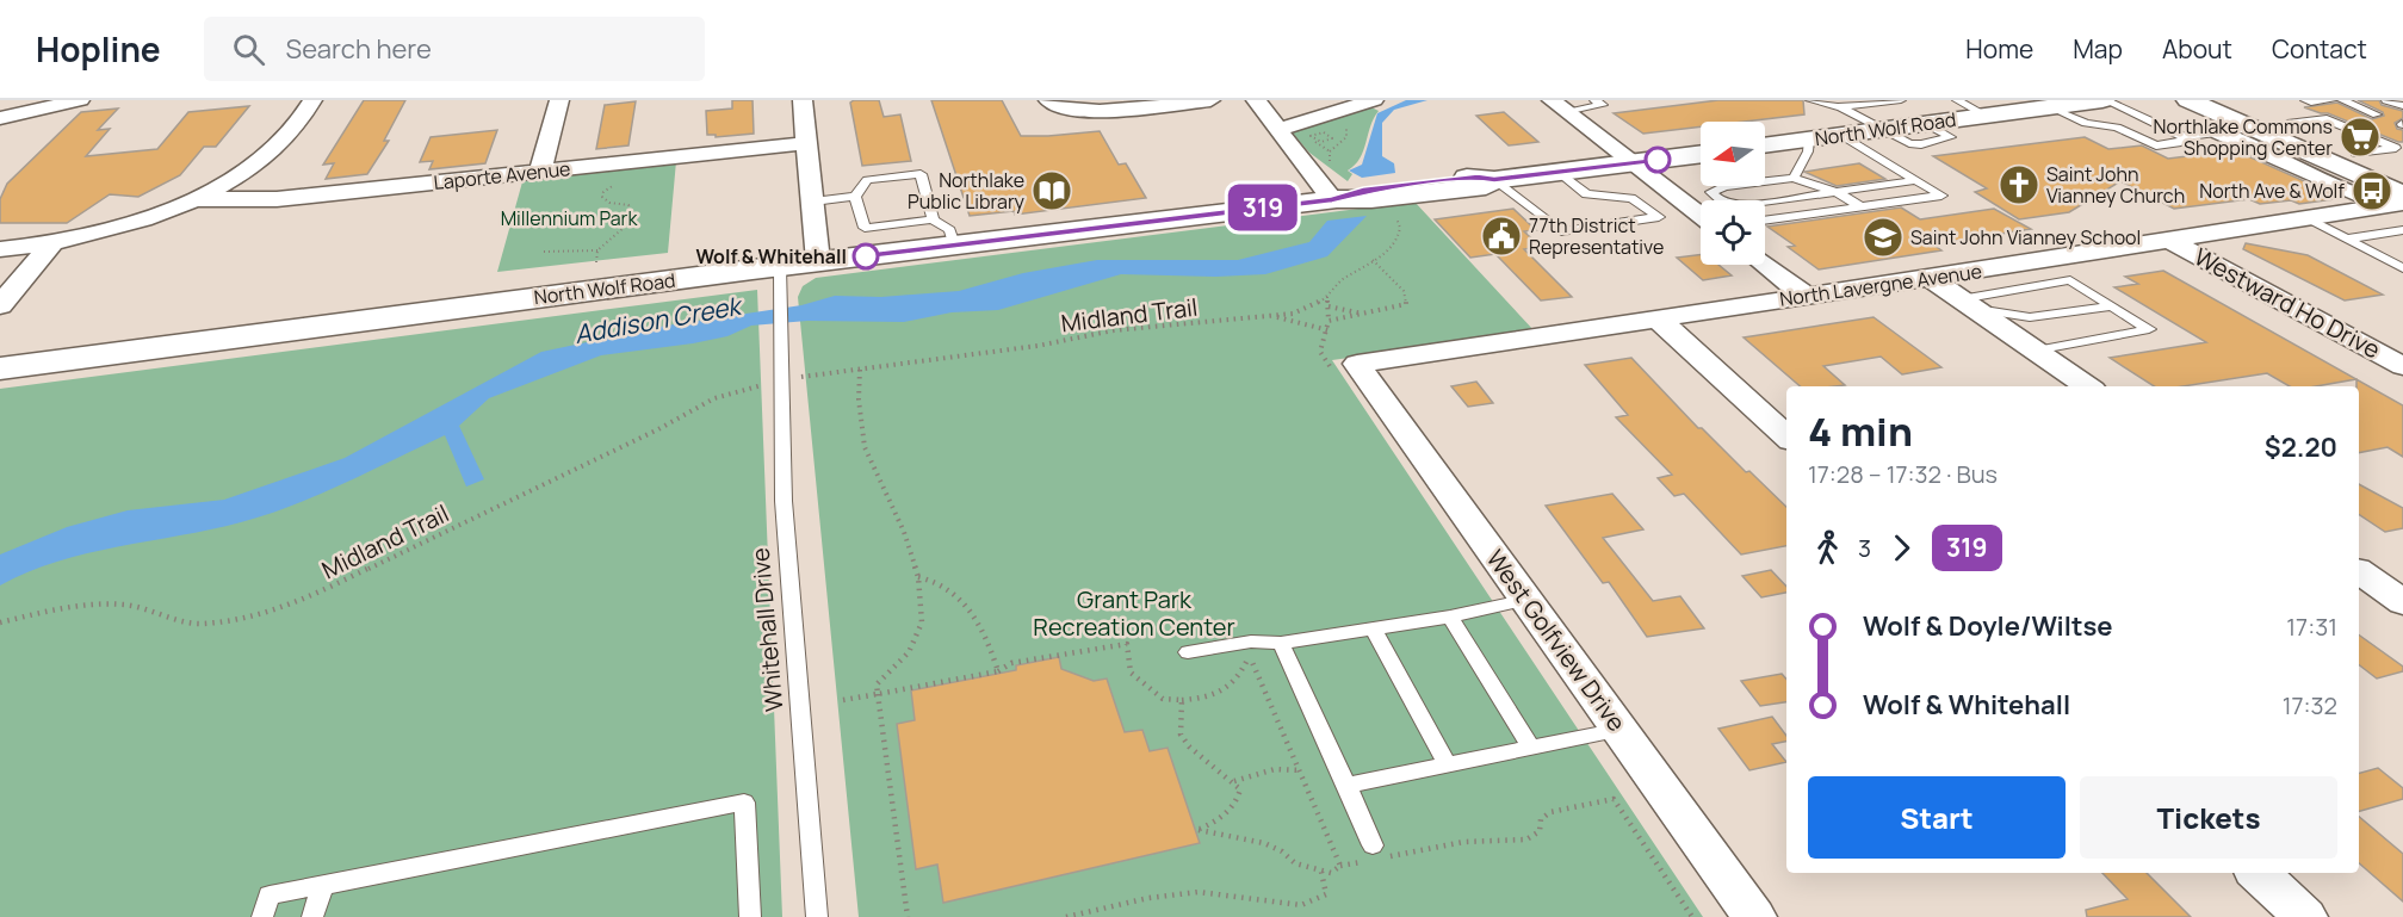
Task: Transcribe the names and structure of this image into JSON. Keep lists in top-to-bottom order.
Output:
{
  "streets": {
    "main road": ["North Wolf Road"],
    "street": [
      "Laporte Avenue",
      "North Lavergne Avenue",
      "Westward Ho Drive",
      "West Golfview Drive"
    ],
    "lane": ["Whitehall Drive"],
    "path": ["Midland Trail"]
  },
  "crossings": [
    ["North Wolf Road", "Whitehall Drive"],
    ["North Lavergne Avenue", "Westward Ho Drive"],
    ["North Lavergne Avenue", "West Golfview Drive"]
  ],
  "water": ["Addison Creek"],
  "parks": ["Millennium Park", "Grant Park Recreation Center"],
  "places": {
    "supermarket": ["Northlake Commons Shopping Center"],
    "church": ["Saint John Vianney Church"],
    "library": ["Northlake Public Library"],
    "bus stop": ["North Ave & Wolf"],
    "public building": ["77th District Representative"],
    "school or university": ["Saint John Vianney School"],
    "other": ["Wolf & Whitehall"]
  },
  "lines": ["bus line 319"],
  "north": "left",
  "page": {
    "header": "Hopline",
    "search": "Search here",
    "nav": [
      "Home",
      "Map",
      "About",
      "Contact"
    ],
    "on_map": "319",
    "heading": ["4 min", "17:28 – 17:32 · Bus", "$2.20"],
    "legs": ["3", "319"],
    "list": [
      {
        "name": "Wolf & Doyle/Wiltse",
        "value": "17:31"
      },
      {
        "name": "Wolf & Whitehall",
        "value": "17:32"
      }
    ],
    "buttons": ["Start", "Tickets"]
  }
}
